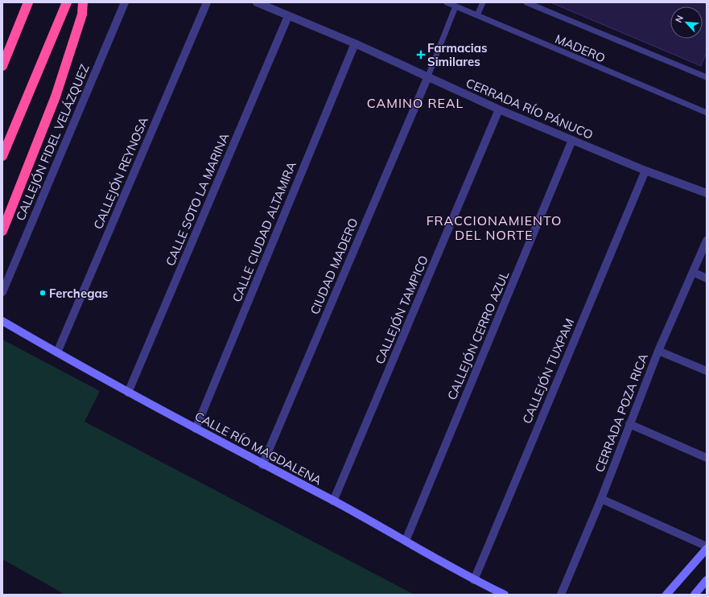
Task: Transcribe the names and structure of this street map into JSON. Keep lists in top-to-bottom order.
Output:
{
  "streets": {
    "street": [
      "CERRADA RÍO PÁNUCO",
      "CALLEJÓN FIDEL VELÁZQUEZ",
      "CALLEJÓN REYNOSA",
      "CALLE SOTO LA MARINA",
      "CALLE CIUDAD ALTAMIRA",
      "CIUDAD MADERO",
      "CALLEJÓN TAMPICO",
      "CALLEJÓN CERRO AZUL",
      "CALLEJÓN TUXPAM",
      "CERRADA POZA RICA",
      "CALLE RÍO MAGDALENA"
    ],
    "lane": ["MADERO"]
  },
  "crossings": [
    ["CERRADA RÍO PÁNUCO", "CALLE SOTO LA MARINA"],
    ["CERRADA RÍO PÁNUCO", "CALLE CIUDAD ALTAMIRA"],
    ["CERRADA RÍO PÁNUCO", "CIUDAD MADERO"],
    ["CERRADA RÍO PÁNUCO", "CALLEJÓN TAMPICO"],
    ["CERRADA RÍO PÁNUCO", "CALLEJÓN CERRO AZUL"],
    ["CERRADA RÍO PÁNUCO", "CALLEJÓN TUXPAM"],
    ["CALLEJÓN REYNOSA", "CALLE RÍO MAGDALENA"],
    ["CALLE SOTO LA MARINA", "CALLE RÍO MAGDALENA"],
    ["CALLE CIUDAD ALTAMIRA", "CALLE RÍO MAGDALENA"],
    ["CIUDAD MADERO", "CALLE RÍO MAGDALENA"],
    ["CALLEJÓN TAMPICO", "CALLE RÍO MAGDALENA"],
    ["CALLEJÓN CERRO AZUL", "CALLE RÍO MAGDALENA"],
    ["CALLEJÓN TUXPAM", "CALLE RÍO MAGDALENA"]
  ],
  "districts": ["CAMINO REAL", "FRACCIONAMIENTO DEL NORTE"],
  "places": {
    "health": ["Farmacias Similares"],
    "other": ["Ferchegas"]
  },
  "north": "top left"
}
